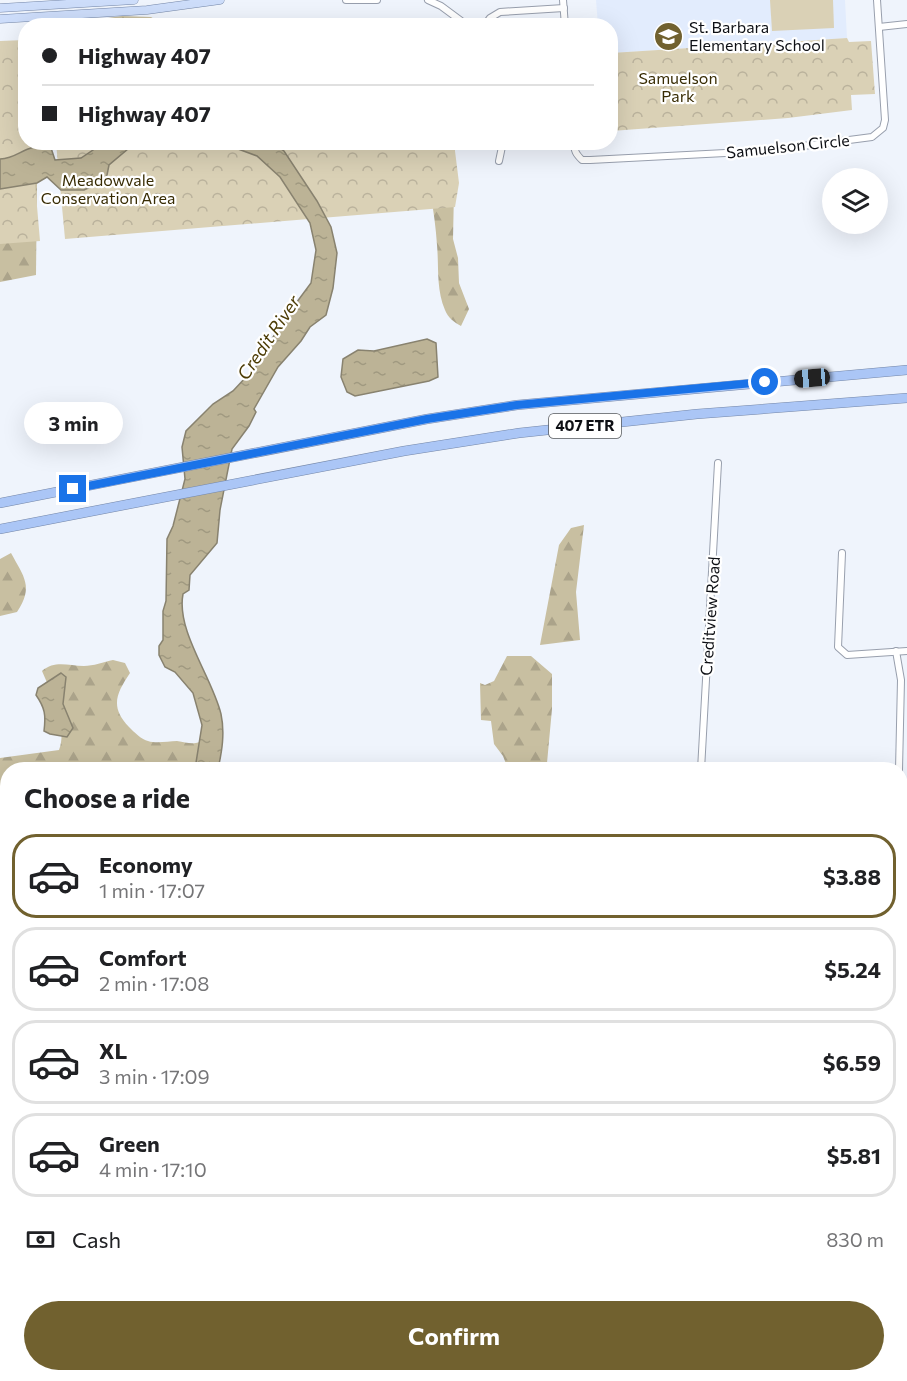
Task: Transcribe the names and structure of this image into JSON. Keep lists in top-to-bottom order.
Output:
{
  "streets": {
    "highway": ["407 ETR"],
    "street": ["Samuelson Circle", "Creditview Road"]
  },
  "water": ["Credit River"],
  "parks": ["Samuelson Park", "Meadowvale Conservation Area"],
  "places": {
    "school or university": ["St. Barbara Elementary School"]
  },
  "page": {
    "banner": ["Highway 407", "Highway 407"],
    "bubble": "3 min",
    "heading": "Choose a ride",
    "list": [
      {
        "name": "Economy",
        "note": "1 min · 17:07",
        "value": "$3.88"
      },
      {
        "name": "Comfort",
        "note": "2 min · 17:08",
        "value": "$5.24"
      },
      {
        "name": "XL",
        "note": "3 min · 17:09",
        "value": "$6.59"
      },
      {
        "name": "Green",
        "note": "4 min · 17:10",
        "value": "$5.81"
      }
    ],
    "pay": ["Cash", "830 m"],
    "buttons": "Confirm"
  }
}
